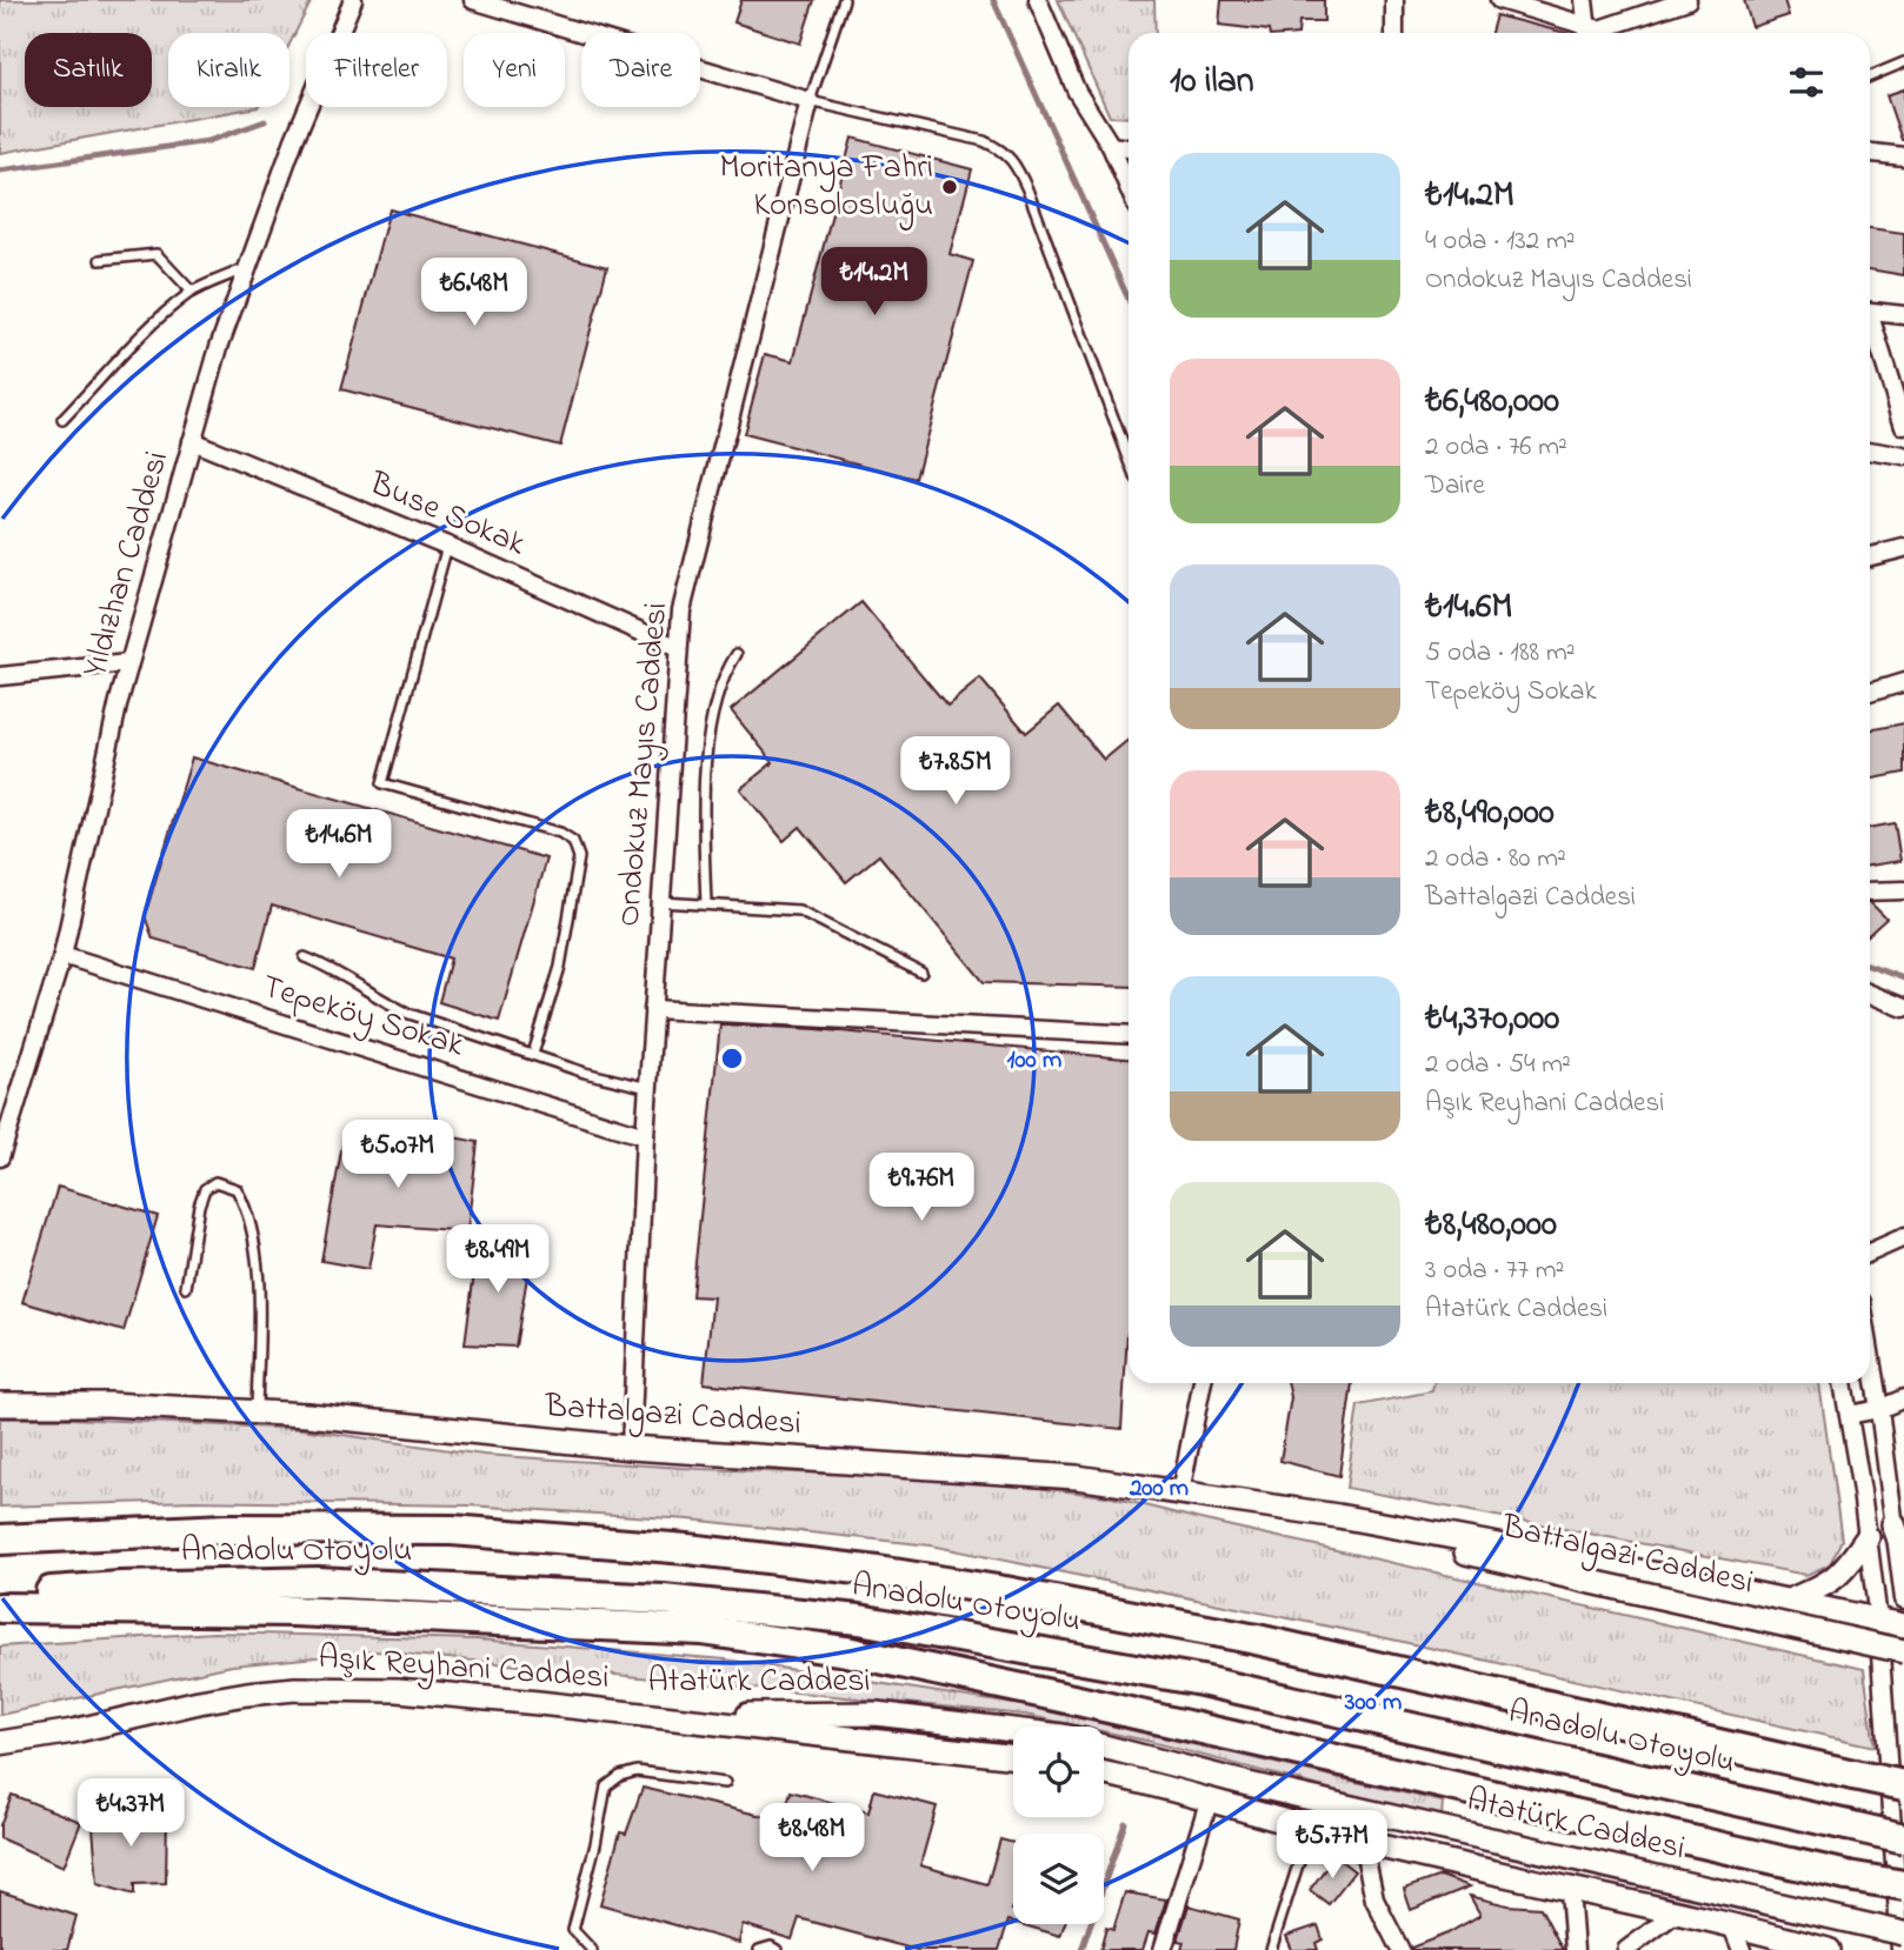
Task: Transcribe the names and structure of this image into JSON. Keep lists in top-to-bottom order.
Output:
{
  "streets": {
    "highway": ["Anadolu Otoyolu"],
    "main road": ["Battalgazi Caddesi", "Aşık Reyhani Caddesi", "Atatürk Caddesi"],
    "street": [
      "Buse Sokak",
      "Yıldızhan Caddesi",
      "Ondokuz Mayıs Caddesi",
      "Tepeköy Sokak"
    ]
  },
  "crossings": [
    ["Buse Sokak", "Yıldızhan Caddesi"],
    ["Buse Sokak", "Ondokuz Mayıs Caddesi"],
    ["Yıldızhan Caddesi", "Tepeköy Sokak"],
    ["Ondokuz Mayıs Caddesi", "Tepeköy Sokak"],
    ["Ondokuz Mayıs Caddesi", "Battalgazi Caddesi"],
    ["Aşık Reyhani Caddesi", "Atatürk Caddesi"]
  ],
  "places": ["Moritanya Fahri Konsolosluğu"],
  "page": {
    "chip": [
      "Satılık",
      "Kiralık",
      "Filtreler",
      "Yeni",
      "Daire"
    ],
    "heading": "10 ilan",
    "list": [
      {
        "name": "₺14.2M",
        "note": "4 oda · 132 m² · Ondokuz Mayıs Caddesi"
      },
      {
        "name": "₺6,480,000",
        "note": "2 oda · 76 m² · Daire"
      },
      {
        "name": "₺14.6M",
        "note": "5 oda · 188 m² · Tepeköy Sokak"
      },
      {
        "name": "₺8,490,000",
        "note": "2 oda · 80 m² · Battalgazi Caddesi"
      },
      {
        "name": "₺4,370,000",
        "note": "2 oda · 54 m² · Aşık Reyhani Caddesi"
      },
      {
        "name": "₺8,480,000",
        "note": "3 oda · 77 m² · Atatürk Caddesi"
      }
    ],
    "price": [
      "₺14.2M",
      "₺6.48M",
      "₺7.85M",
      "₺14.6M",
      "₺5.07M",
      "₺9.76M",
      "₺8.49M",
      "₺4.37M",
      "₺8.48M",
      "₺5.77M"
    ]
  },
  "rings": ["100 m", "200 m", "300 m"]
}
